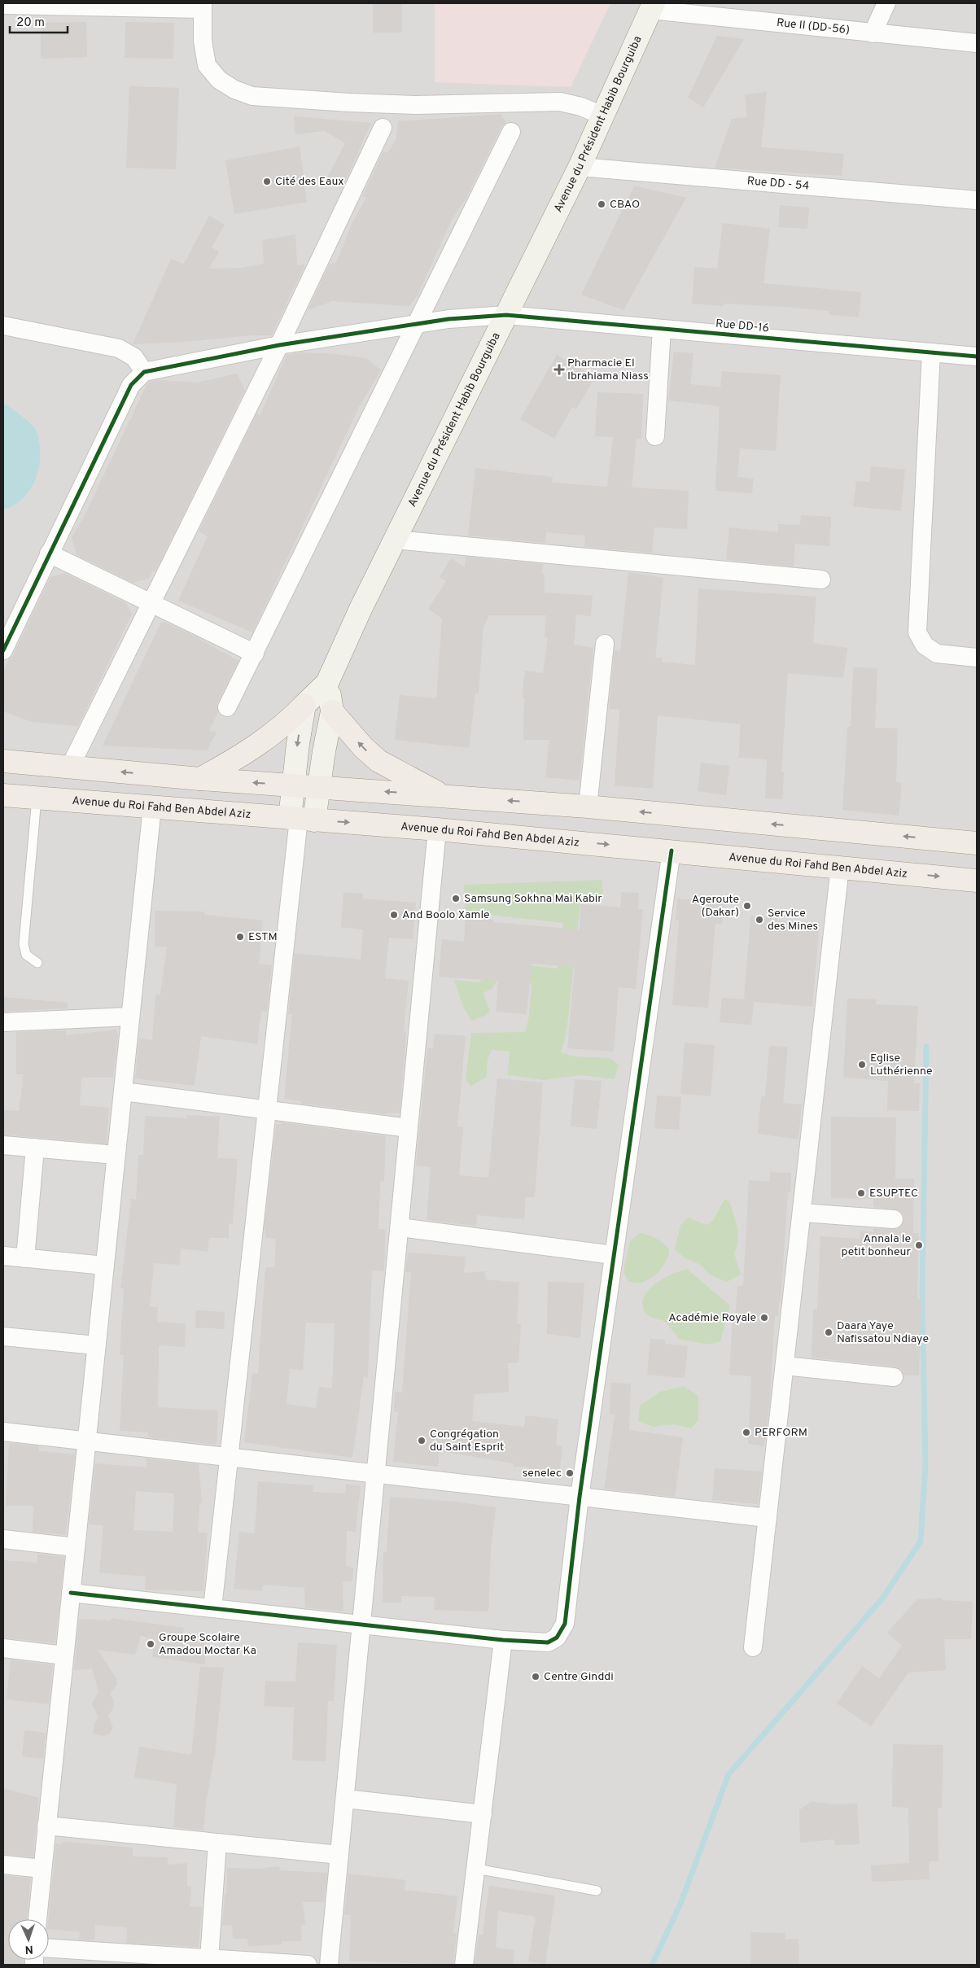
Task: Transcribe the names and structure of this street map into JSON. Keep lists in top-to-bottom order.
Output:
{
  "streets": {
    "main road": ["Avenue du Président Habib Bourguiba", "Avenue du Roi Fahd Ben Abdel Aziz"],
    "street": ["Rue II (DD-56)", "Rue DD - 54", "Rue DD-16"]
  },
  "crossings": [
    ["Rue II (DD-56)", "Avenue du Président Habib Bourguiba"],
    ["Avenue du Président Habib Bourguiba", "Rue DD - 54"],
    ["Avenue du Président Habib Bourguiba", "Rue DD-16"]
  ],
  "places": {
    "other": [
      "Cité des Eaux",
      "CBAO",
      "Samsung Sokhna Mai Kabir",
      "Ageroute (Dakar)",
      "And Boolo Xamle",
      "Service des Mines",
      "ESTM",
      "Eglise Luthérienne",
      "ESUPTEC",
      "Annala le petit bonheur",
      "Académie Royale",
      "Daara Yaye Nafissatou Ndiaye",
      "PERFORM",
      "Congrégation du Saint Esprit",
      "senelec",
      "Groupe Scolaire Amadou Moctar Ka",
      "Centre Ginddi"
    ],
    "health": ["Pharmacie El Ibrahiama Niass"]
  },
  "scale_bar": "20 m",
  "north": "bottom"
}
